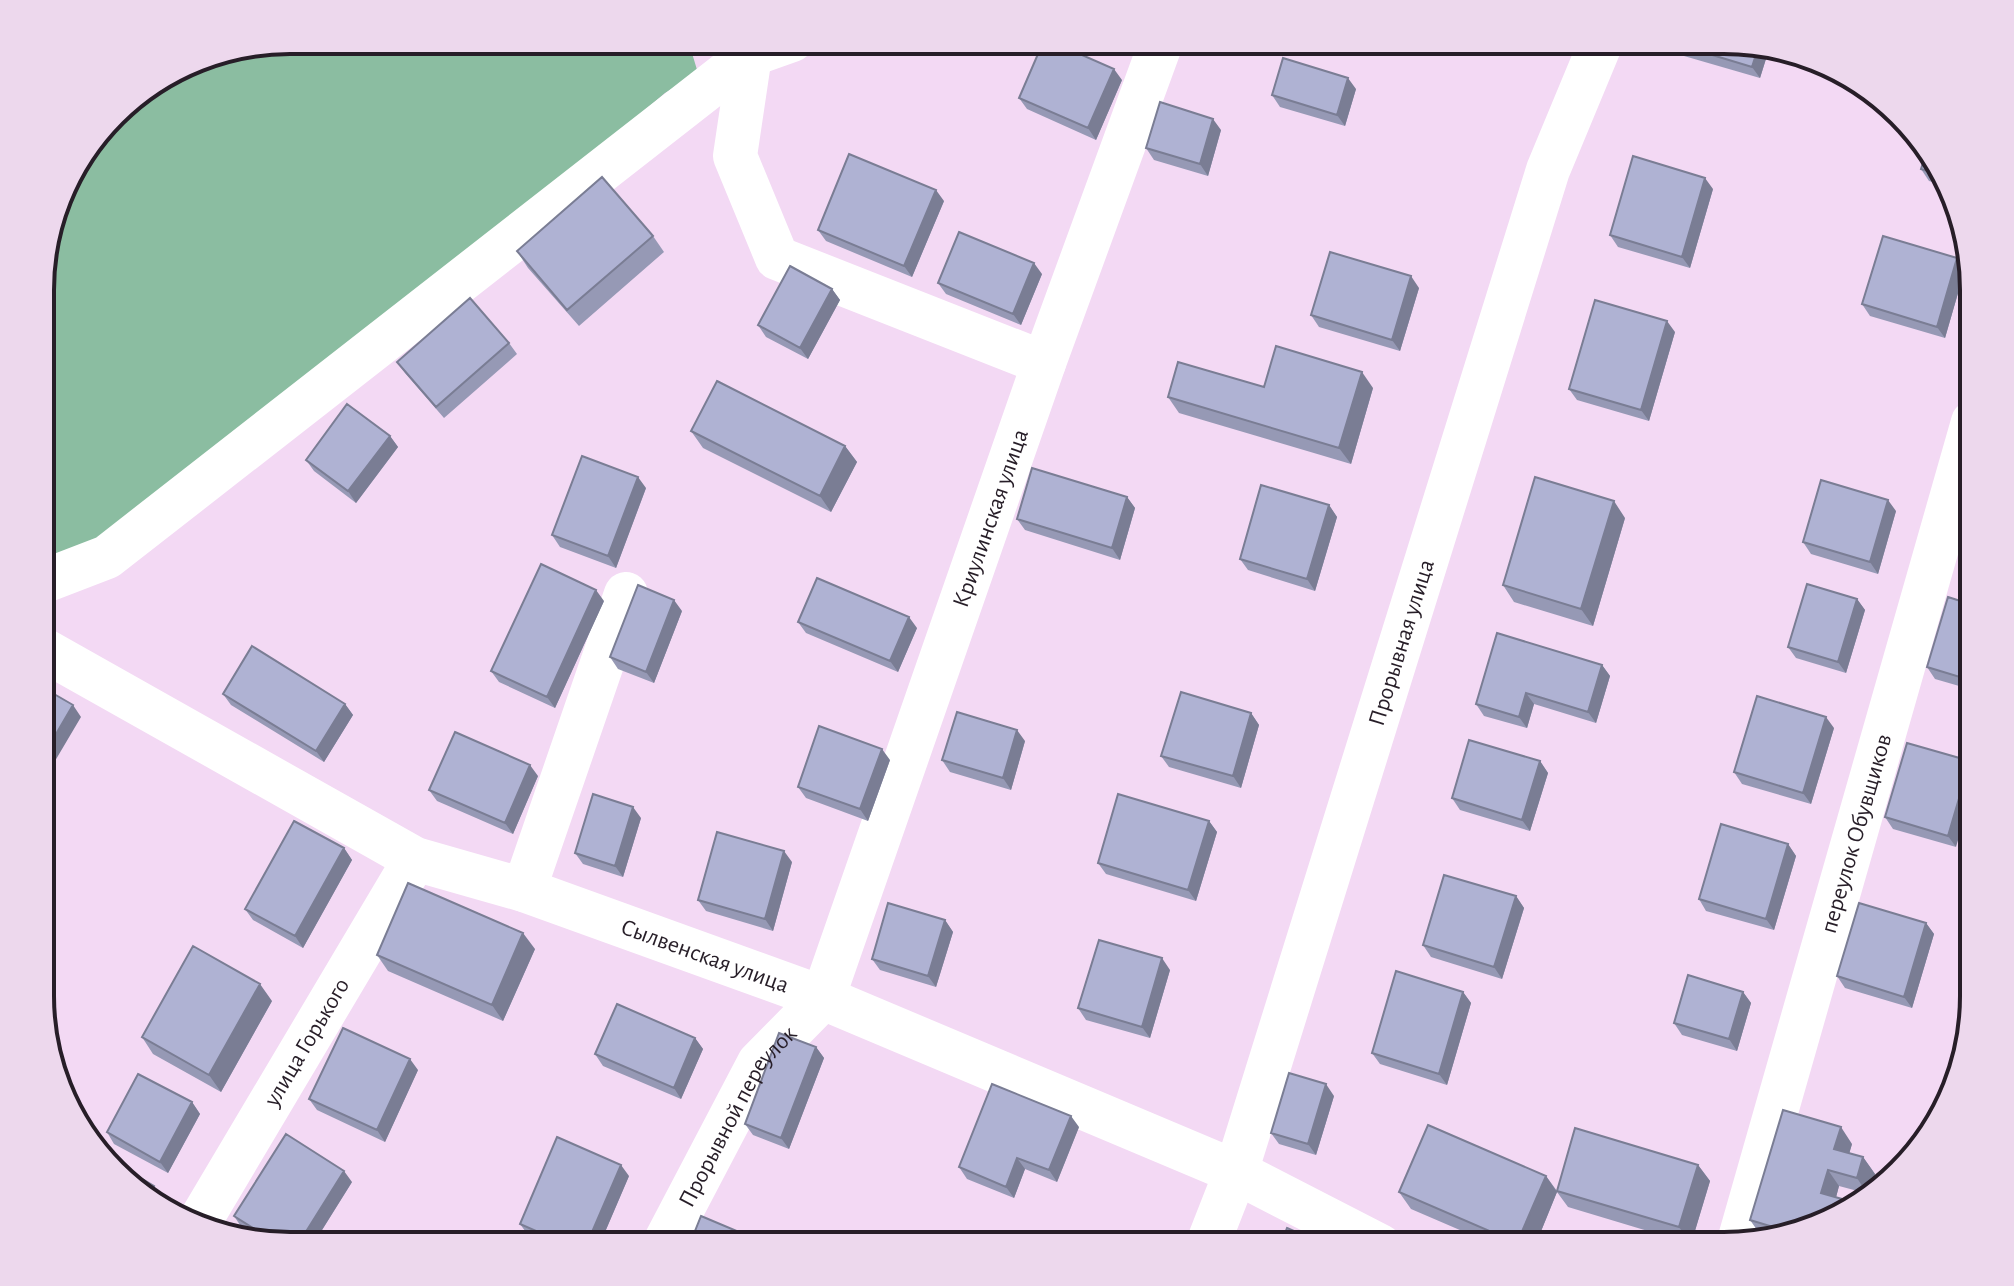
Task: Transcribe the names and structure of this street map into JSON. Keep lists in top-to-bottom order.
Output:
{
  "streets": {
    "street": [
      "Криулинская улица",
      "Прорывная улица",
      "переулок Обувщиков",
      "Сылвенская улица",
      "улица Горького",
      "Прорывной переулок"
    ]
  },
  "crossings": [
    ["Криулинская улица", "Сылвенская улица"],
    ["Криулинская улица", "Прорывной переулок"],
    ["Прорывная улица", "Сылвенская улица"],
    ["Сылвенская улица", "улица Горького"],
    ["Сылвенская улица", "Прорывной переулок"]
  ]
}
